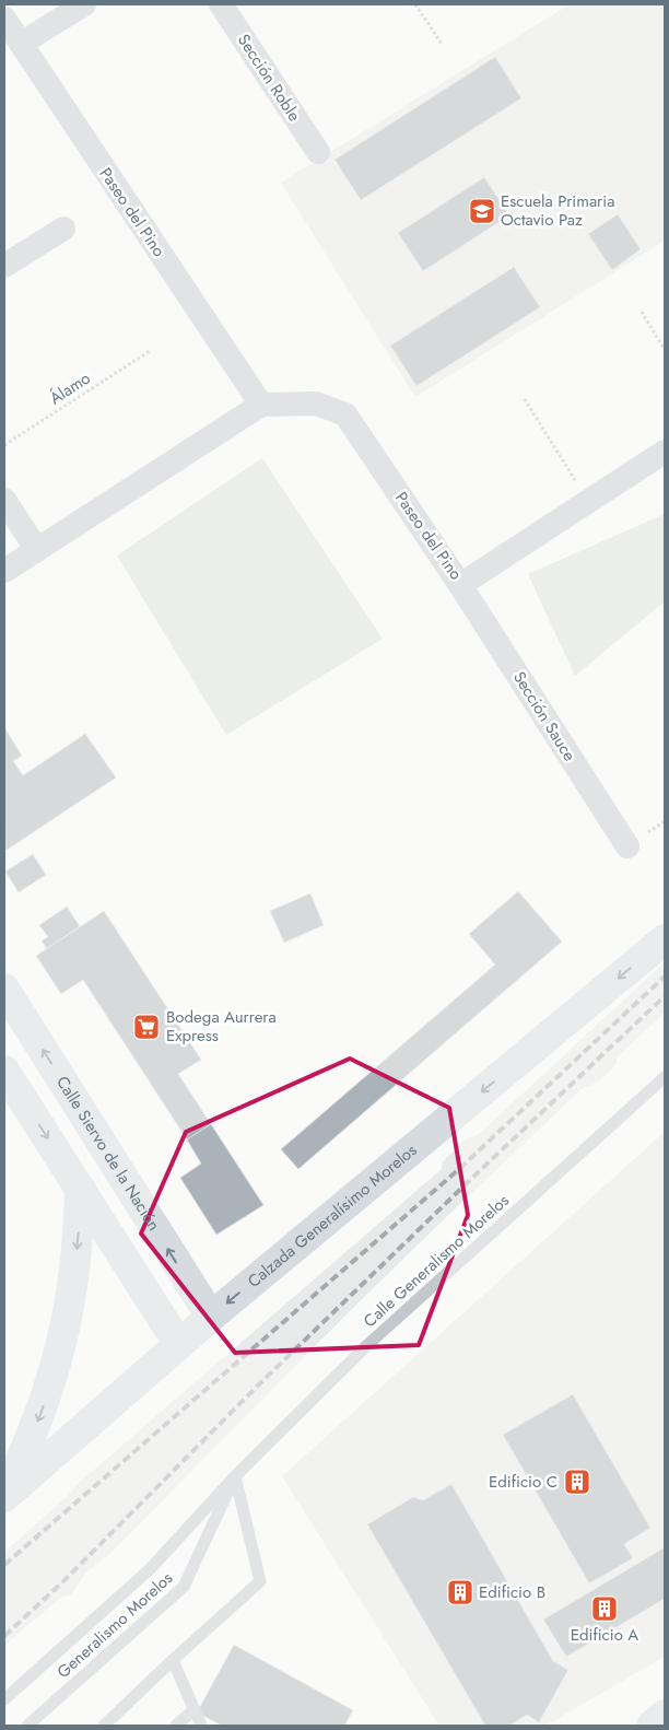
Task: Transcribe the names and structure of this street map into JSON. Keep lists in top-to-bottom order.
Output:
{
  "streets": {
    "main road": ["Calle Siervo de la Nación", "Calzada Generalísimo Morelos"],
    "street": ["Sección Roble", "Paseo del Pino", "Sección Sauce"],
    "lane": ["Calle Generalismo Morelos", "Generalismo Morelos"],
    "path": ["Álamo"]
  },
  "crossings": [
    ["Paseo del Pino", "Sección Sauce"],
    ["Calle Siervo de la Nación", "Calzada Generalísimo Morelos"],
    ["Calle Generalismo Morelos", "Generalismo Morelos"]
  ],
  "one_way": ["Calzada Generalísimo Morelos"],
  "places": {
    "school or university": ["Escuela Primaria Octavio Paz"],
    "supermarket": ["Bodega Aurrera Express"],
    "building": ["Edificio C", "Edificio B", "Edificio A"]
  }
}
